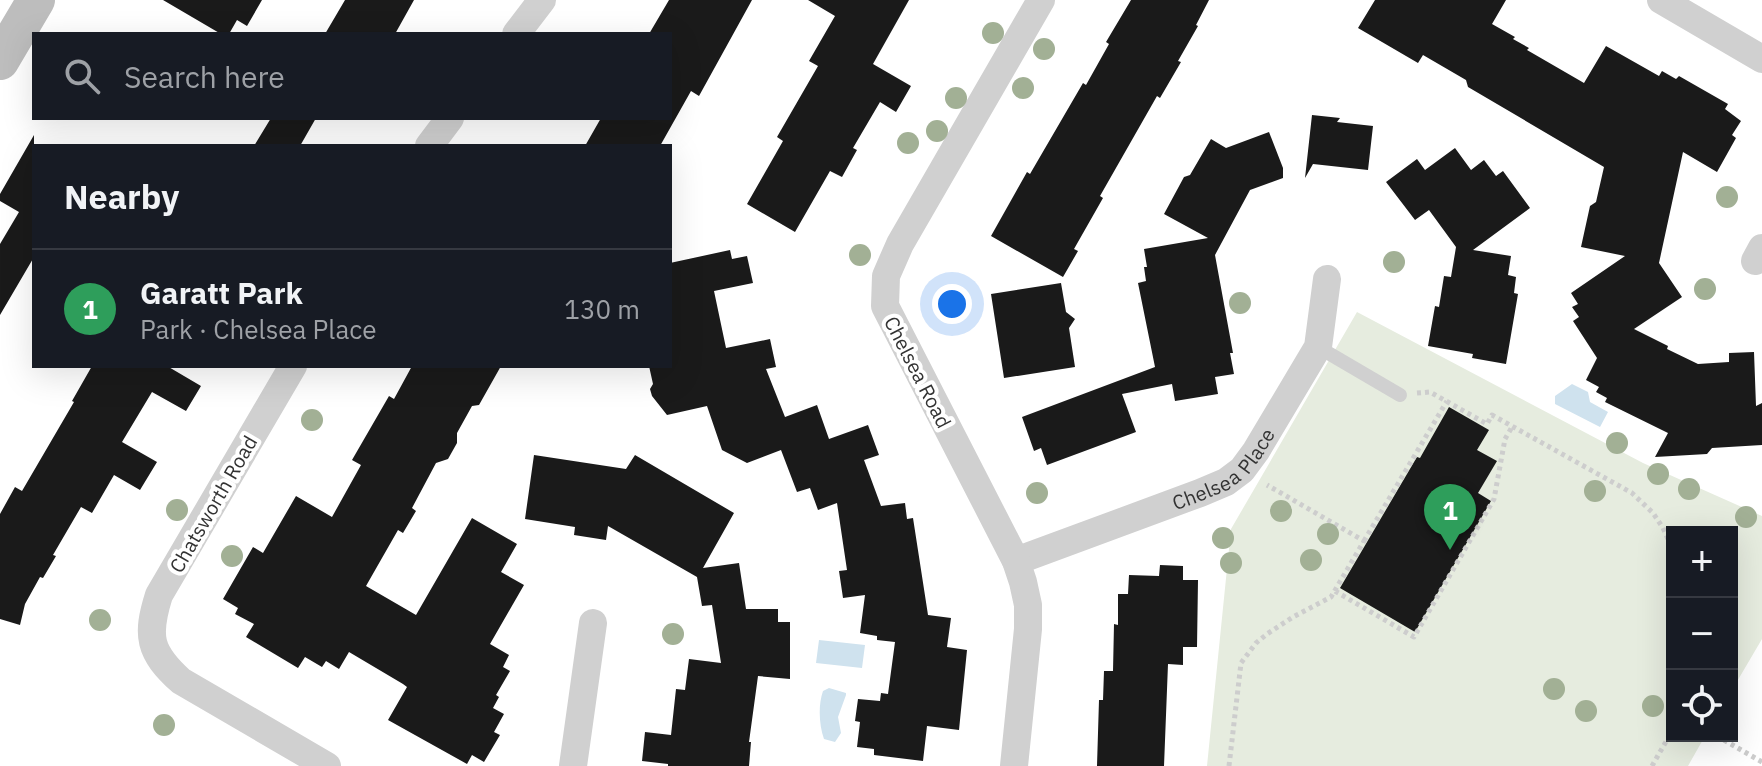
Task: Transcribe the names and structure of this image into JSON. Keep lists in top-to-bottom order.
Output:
{
  "streets": {
    "street": ["Chelsea Road", "Chelsea Place", "Chatsworth Road"]
  },
  "crossings": [
    ["Chelsea Road", "Chelsea Place"]
  ],
  "page": {
    "search": "Search here",
    "heading": "Nearby",
    "list": [
      {
        "mark": "1",
        "name": "Garatt Park",
        "note": "Park · Chelsea Place",
        "value": "130 m"
      }
    ],
    "pins": "1",
    "map_buttons": ["+", "−"]
  }
}
